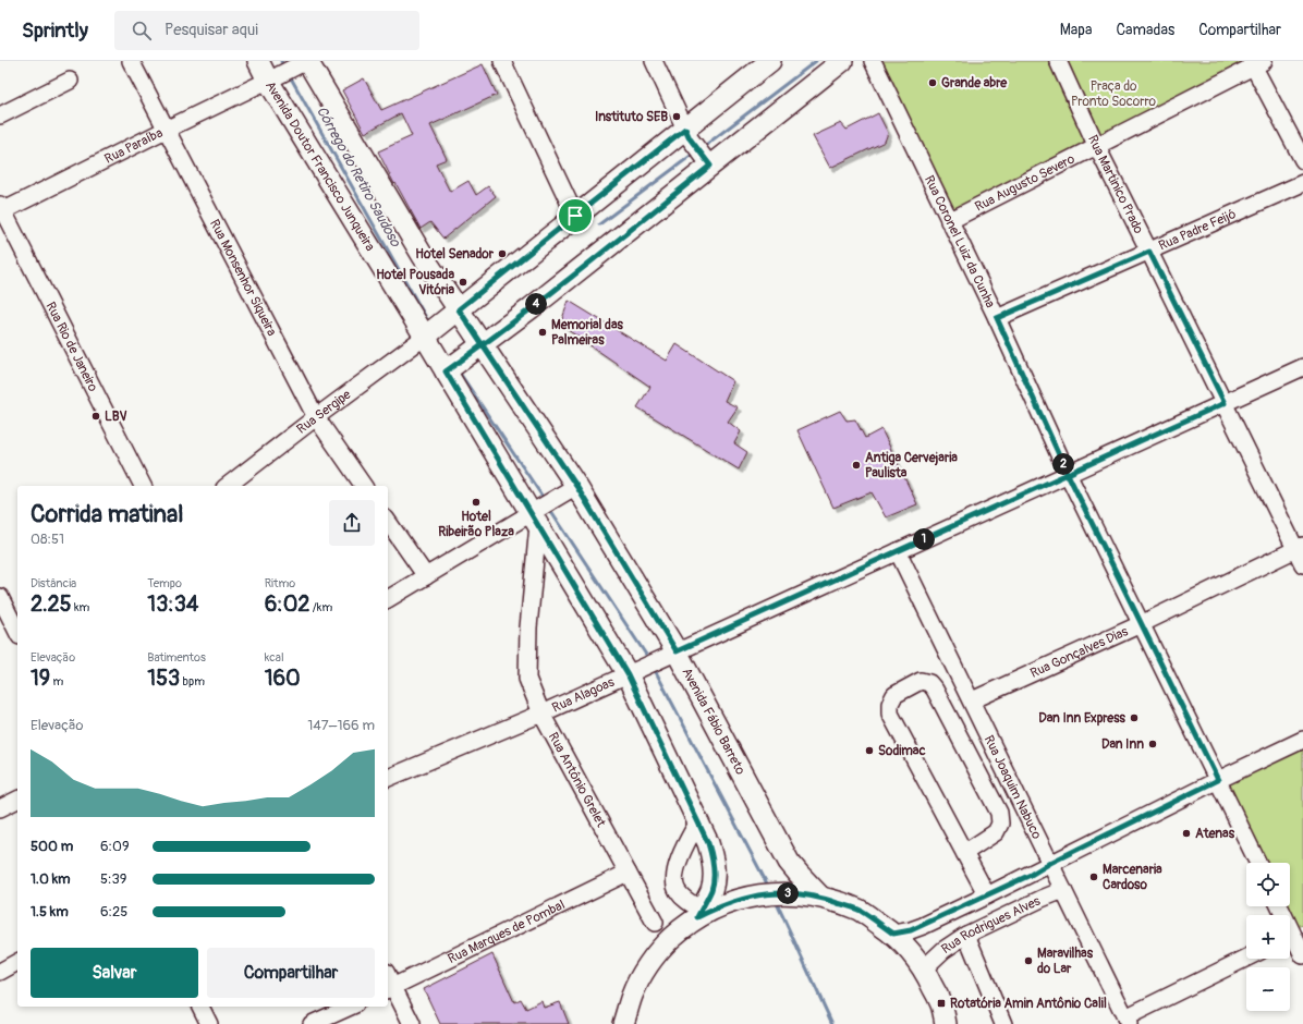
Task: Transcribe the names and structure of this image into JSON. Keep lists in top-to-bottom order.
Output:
{
  "streets": {
    "main road": ["Avenida Doutor Francisco Junqueira", "Avenida Fábio Barreto"],
    "street": [
      "Rua Paraíba",
      "Rua Augusto Severo",
      "Rua Martinico Prado",
      "Rua Padre Feijó",
      "Rua Coronel Luiz da Cunha",
      "Rua Monsenhor Siqueira",
      "Rua Rio de Janeiro",
      "Rua Sergipe",
      "Rua Gonçalves Dias",
      "Rua Alagoas",
      "Rua Antônio Grelet",
      "Rua Joaquim Nabuco",
      "Rua Rodrigues Alves",
      "Rua Marques de Pombal"
    ]
  },
  "crossings": [
    ["Rua Paraíba", "Avenida Doutor Francisco Junqueira"],
    ["Rua Paraíba", "Rua Monsenhor Siqueira"],
    ["Rua Paraíba", "Rua Rio de Janeiro"],
    ["Avenida Doutor Francisco Junqueira", "Rua Sergipe"],
    ["Rua Augusto Severo", "Rua Martinico Prado"],
    ["Rua Augusto Severo", "Rua Coronel Luiz da Cunha"],
    ["Rua Martinico Prado", "Rua Padre Feijó"],
    ["Rua Martinico Prado", "Rua Gonçalves Dias"],
    ["Rua Martinico Prado", "Rua Alagoas"],
    ["Rua Padre Feijó", "Rua Coronel Luiz da Cunha"],
    ["Rua Coronel Luiz da Cunha", "Rua Gonçalves Dias"],
    ["Rua Coronel Luiz da Cunha", "Rua Alagoas"],
    ["Rua Coronel Luiz da Cunha", "Rua Rodrigues Alves"],
    ["Rua Monsenhor Siqueira", "Rua Sergipe"],
    ["Rua Gonçalves Dias", "Rua Joaquim Nabuco"],
    ["Rua Alagoas", "Avenida Fábio Barreto"],
    ["Rua Alagoas", "Rua Antônio Grelet"],
    ["Rua Alagoas", "Rua Joaquim Nabuco"],
    ["Rua Antônio Grelet", "Rua Marques de Pombal"],
    ["Rua Joaquim Nabuco", "Rua Rodrigues Alves"]
  ],
  "water": ["Córrego do Retiro Saudoso"],
  "parks": ["Praça do Pronto Socorro"],
  "places": {
    "other": [
      "Grande abre",
      "Instituto SEB",
      "Hotel Senador",
      "Hotel Pousada Vitória",
      "Memorial das Palmeiras",
      "LBV",
      "Antiga Cervejaria Paulista",
      "Hotel Ribeirão Plaza",
      "Dan Inn Express",
      "Dan Inn",
      "Sodimac",
      "Atenas",
      "Marcenaria Cardoso",
      "Maravilhas do Lar"
    ],
    "transit": ["Rotatória Amin Antônio Calil"]
  },
  "page": {
    "header": "Sprintly",
    "search": "Pesquisar aqui",
    "nav": ["Mapa", "Camadas", "Compartilhar"],
    "pins": [
      "4",
      "2",
      "1",
      "3"
    ],
    "heading": ["Corrida matinal", "08:51"],
    "stats": [
      ["Distância", "2.25 km"],
      ["Tempo", "13:34"],
      ["Ritmo", "6:02 /km"],
      ["Elevação", "19 m"],
      ["Batimentos", "153 bpm"],
      ["kcal", "160"]
    ],
    "chart": ["Elevação", "147–166 m"],
    "list": [
      {
        "name": "500 m",
        "note": "6:09"
      },
      {
        "name": "1.0 km",
        "note": "5:39"
      },
      {
        "name": "1.5 km",
        "note": "6:25"
      }
    ],
    "map_buttons": ["+", "−"],
    "buttons": ["Salvar", "Compartilhar"]
  }
}
